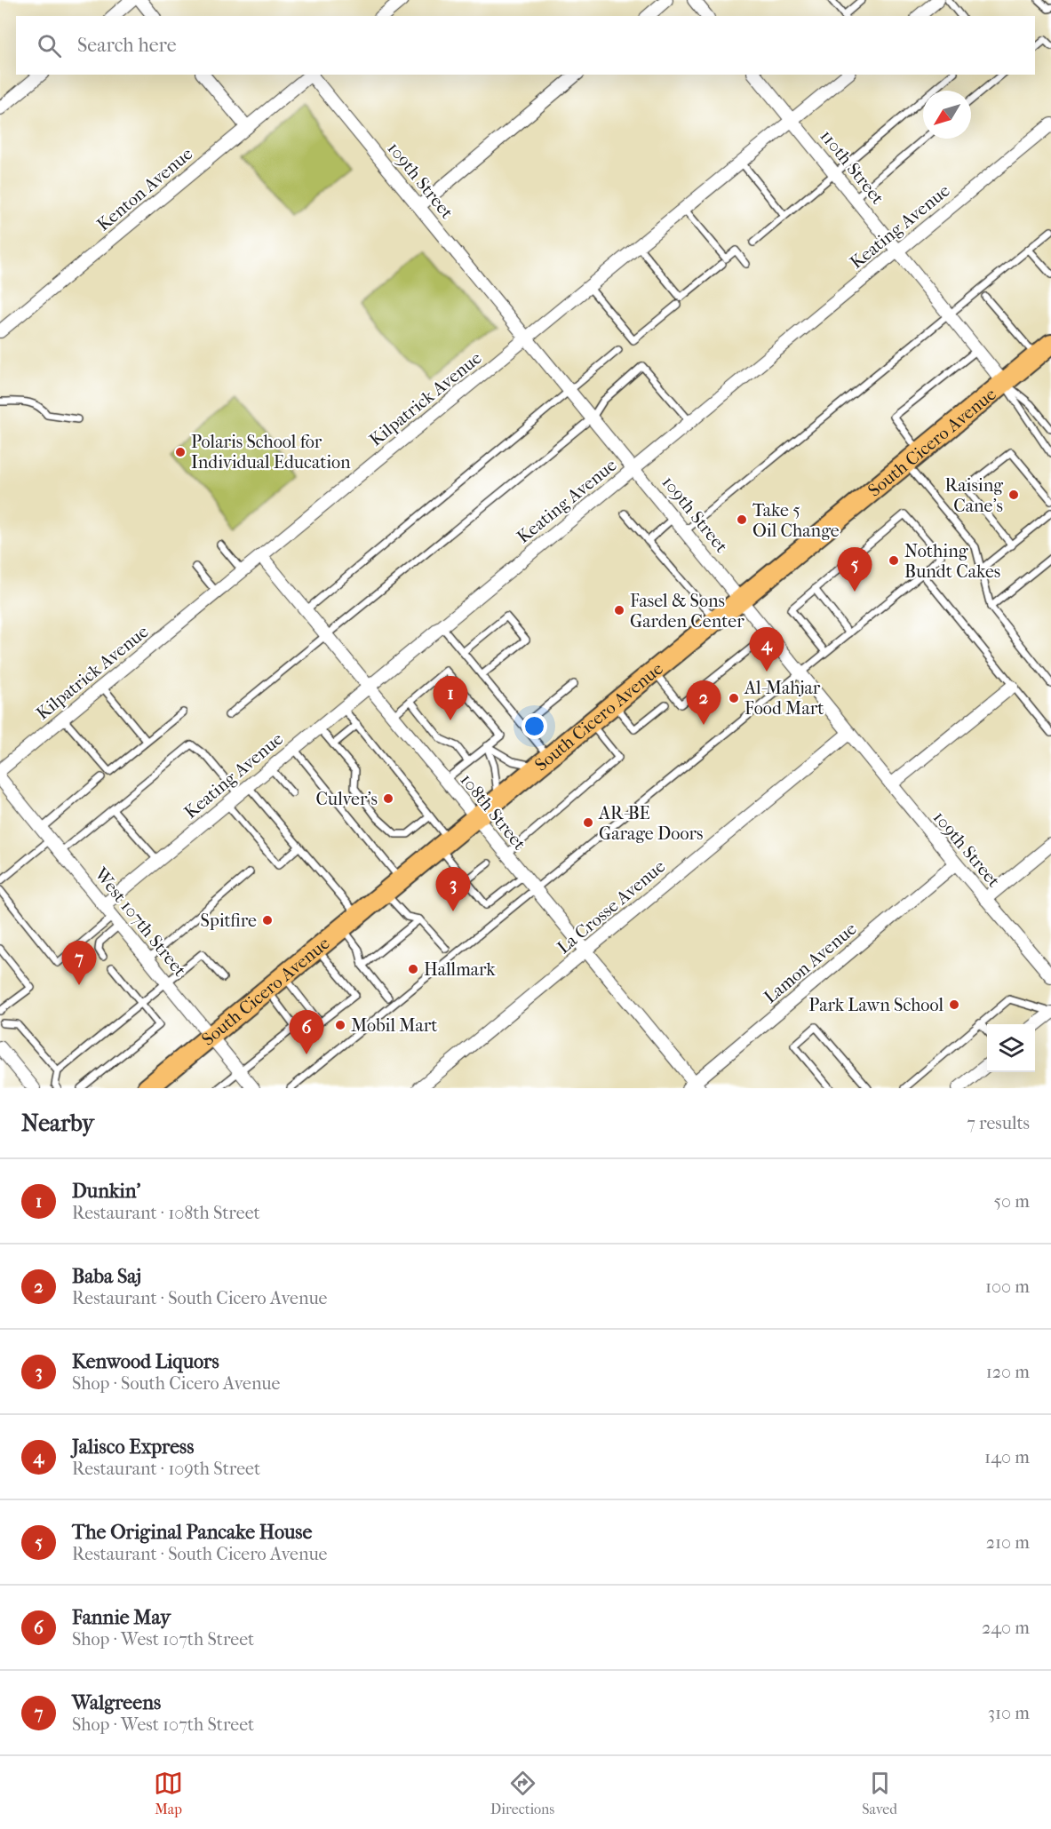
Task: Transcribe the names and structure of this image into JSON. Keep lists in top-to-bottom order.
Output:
{
  "streets": {
    "main road": ["South Cicero Avenue"],
    "street": [
      "110th Street",
      "109th Street",
      "Kenton Avenue",
      "Keating Avenue",
      "Kilpatrick Avenue",
      "108th Street",
      "La Crosse Avenue",
      "West 107th Street",
      "Lamon Avenue"
    ]
  },
  "crossings": [
    ["110th Street", "Keating Avenue"],
    ["110th Street", "Kilpatrick Avenue"],
    ["110th Street", "South Cicero Avenue"],
    ["109th Street", "Keating Avenue"],
    ["109th Street", "Kilpatrick Avenue"],
    ["109th Street", "South Cicero Avenue"],
    ["109th Street", "La Crosse Avenue"],
    ["109th Street", "Lamon Avenue"],
    ["Keating Avenue", "108th Street"],
    ["Keating Avenue", "West 107th Street"],
    ["Kilpatrick Avenue", "108th Street"],
    ["South Cicero Avenue", "108th Street"],
    ["South Cicero Avenue", "West 107th Street"],
    ["108th Street", "La Crosse Avenue"],
    ["108th Street", "Lamon Avenue"]
  ],
  "places": [
    "Polaris School for Individual Education",
    "Raising Cane's",
    "Take 5 Oil Change",
    "Nothing Bundt Cakes",
    "Fasel & Sons Garden Center",
    "Al-Mahjar Food Mart",
    "Culver's",
    "AR-BE Garage Doors",
    "Spitfire",
    "Hallmark",
    "Park Lawn School",
    "Mobil Mart"
  ],
  "north": "bottom left",
  "page": {
    "search": "Search here",
    "pins": [
      "5",
      "4",
      "1",
      "2",
      "3",
      "7",
      "6"
    ],
    "heading": ["Nearby", "7 results"],
    "list": [
      {
        "mark": "1",
        "name": "Dunkin'",
        "note": "Restaurant · 108th Street",
        "value": "50 m"
      },
      {
        "mark": "2",
        "name": "Baba Saj",
        "note": "Restaurant · South Cicero Avenue",
        "value": "100 m"
      },
      {
        "mark": "3",
        "name": "Kenwood Liquors",
        "note": "Shop · South Cicero Avenue",
        "value": "120 m"
      },
      {
        "mark": "4",
        "name": "Jalisco Express",
        "note": "Restaurant · 109th Street",
        "value": "140 m"
      },
      {
        "mark": "5",
        "name": "The Original Pancake House",
        "note": "Restaurant · South Cicero Avenue",
        "value": "210 m"
      },
      {
        "mark": "6",
        "name": "Fannie May",
        "note": "Shop · West 107th Street",
        "value": "240 m"
      },
      {
        "mark": "7",
        "name": "Walgreens",
        "note": "Shop · West 107th Street",
        "value": "310 m"
      }
    ],
    "nav": ["Map", "Directions", "Saved"]
  }
}
